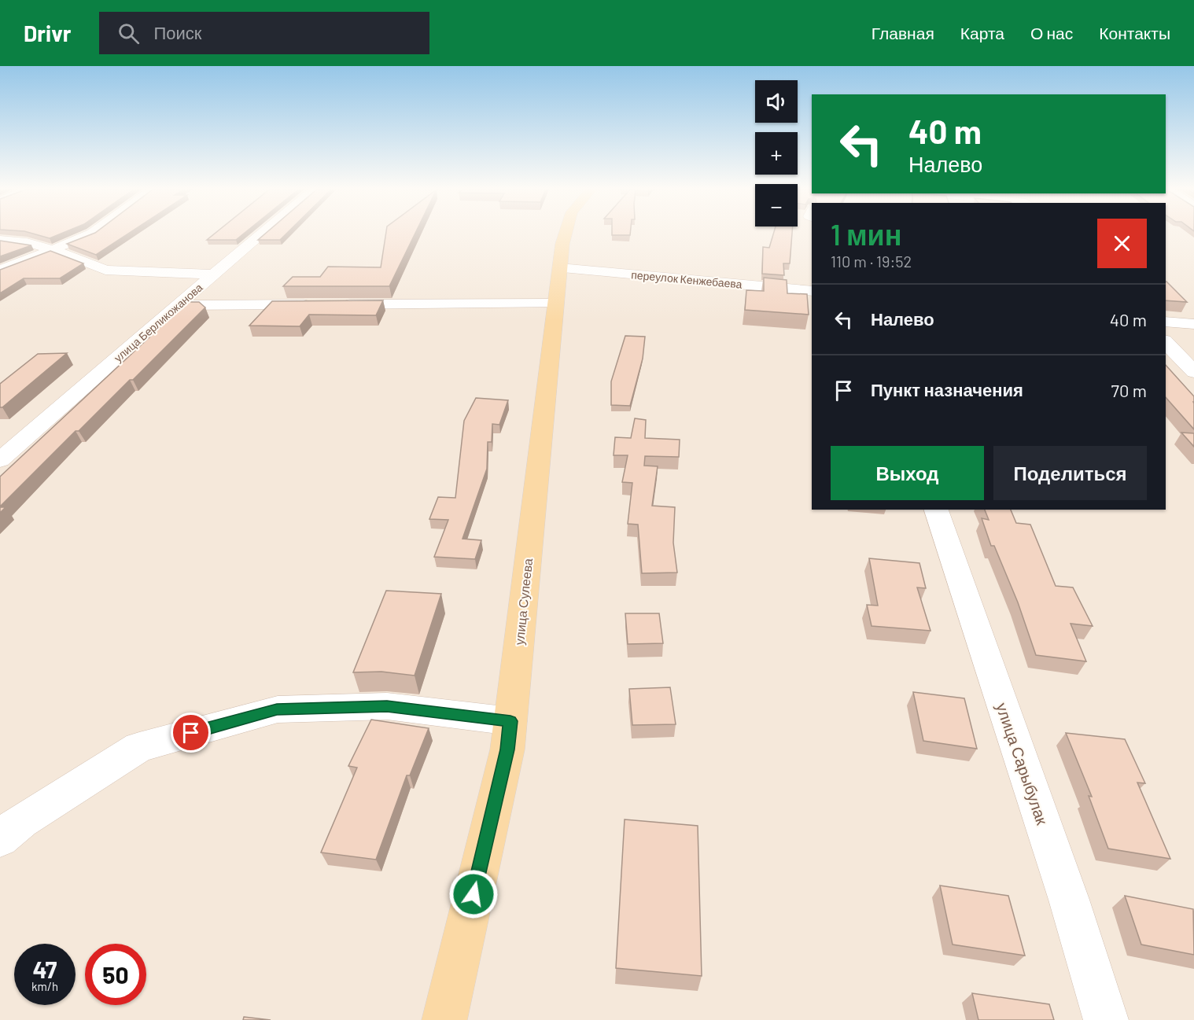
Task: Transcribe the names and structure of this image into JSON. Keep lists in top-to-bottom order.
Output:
{
  "streets": {
    "main road": ["улица Сулеева"],
    "street": ["переулок Кенжебаева", "улица Берликожанова", "улица Сарыбулак"]
  },
  "crossings": [
    ["переулок Кенжебаева", "улица Сулеева"]
  ],
  "page": {
    "header": "Drivr",
    "search": "Поиск",
    "nav": [
      "Главная",
      "Карта",
      "О нас",
      "Контакты"
    ],
    "map_buttons": ["+", "−"],
    "turn": ["40 m", "Налево"],
    "heading": ["1 мин", "110 m · 19:52"],
    "list": [
      {
        "name": "Налево",
        "value": "40 m"
      },
      {
        "name": "Пункт назначения",
        "value": "70 m"
      }
    ],
    "buttons": ["Выход", "Поделиться"],
    "speed": "47 km/h",
    "limit": "50"
  }
}
